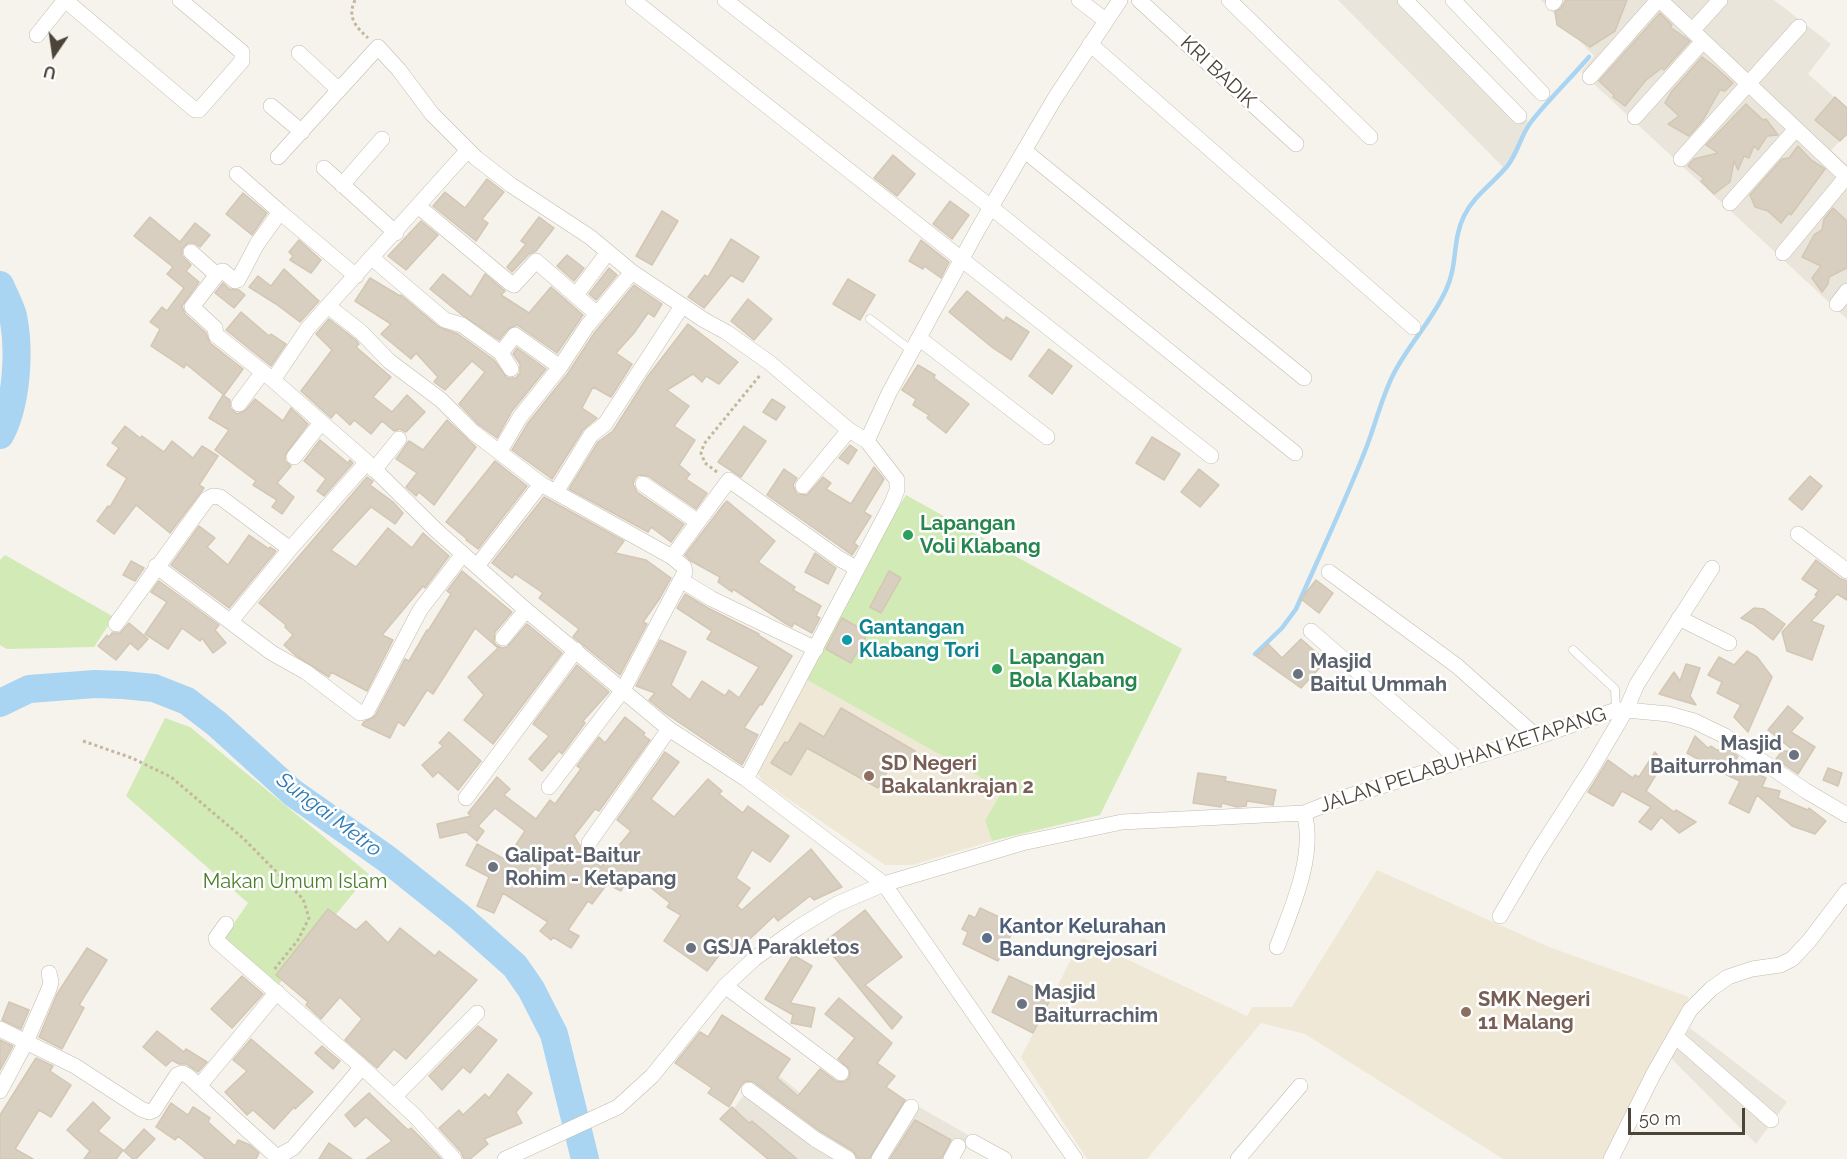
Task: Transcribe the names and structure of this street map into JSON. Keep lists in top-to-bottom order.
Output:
{
  "streets": {
    "street": ["KRI BADIK", "JALAN PELABUHAN KETAPANG"]
  },
  "water": ["Sungai Metro"],
  "parks": ["Makan Umum Islam"],
  "places": [
    "Lapangan Voli Klabang",
    "Gantangan Klabang Tori",
    "Lapangan Bola Klabang",
    "Masjid Baitul Ummah",
    "Masjid Baiturrohman",
    "SD Negeri Bakalankrajan 2",
    "Galipat-Baitur Rohim - Ketapang",
    "Kantor Kelurahan Bandungrejosari",
    "GSJA Parakletos",
    "Masjid Baiturrachim",
    "SMK Negeri 11 Malang"
  ],
  "scale_bar": "50 m",
  "north": "bottom"
}
